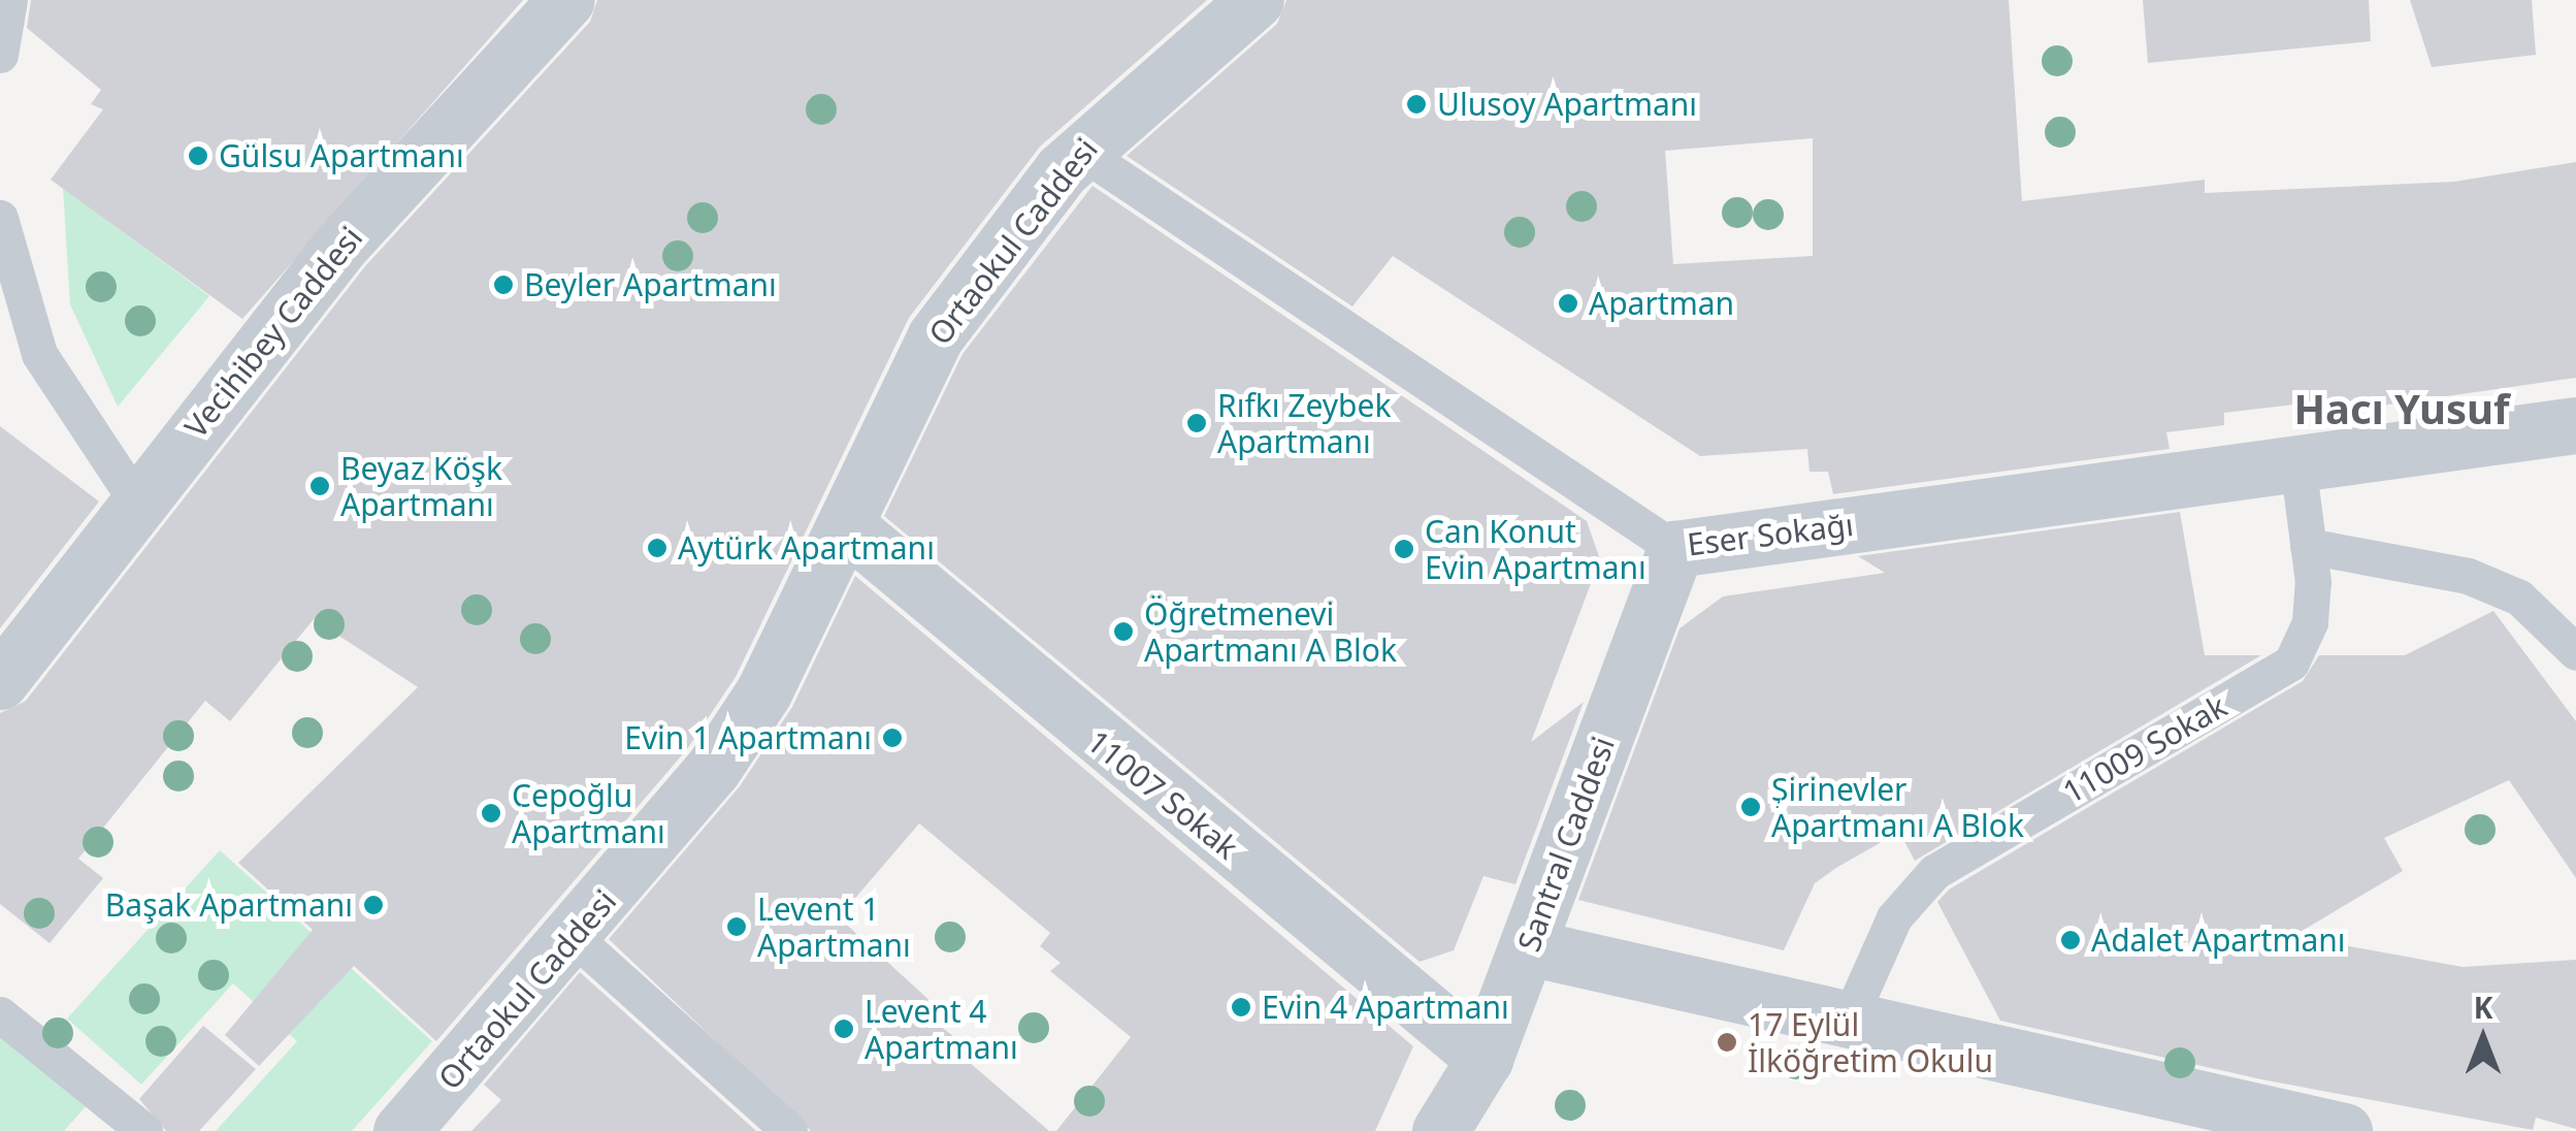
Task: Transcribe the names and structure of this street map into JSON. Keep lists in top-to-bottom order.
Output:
{
  "streets": {
    "street": [
      "Ortaokul Caddesi",
      "Vecihibey Caddesi",
      "Eser Sokağı",
      "11007 Sokak",
      "Santral Caddesi"
    ],
    "lane": ["11009 Sokak"]
  },
  "crossings": [
    ["Ortaokul Caddesi", "Eser Sokağı"],
    ["Ortaokul Caddesi", "11007 Sokak"],
    ["Eser Sokağı", "11009 Sokak"],
    ["Eser Sokağı", "Santral Caddesi"],
    ["11007 Sokak", "Santral Caddesi"]
  ],
  "districts": ["Hacı Yusuf"],
  "places": [
    "Ulusoy Apartmanı",
    "Gülsu Apartmanı",
    "Beyler Apartmanı",
    "Apartman",
    "Rıfkı Zeybek Apartmanı",
    "Beyaz Köşk Apartmanı",
    "Aytürk Apartmanı",
    "Can Konut Evin Apartmanı",
    "Öğretmenevi Apartmanı A Blok",
    "Evin 1 Apartmanı",
    "Şirinevler Apartmanı A Blok",
    "Cepoğlu Apartmanı",
    "Başak Apartmanı",
    "Levent 1 Apartmanı",
    "Adalet Apartmanı",
    "Evin 4 Apartmanı",
    "Levent 4 Apartmanı",
    "17 Eylül İlköğretim Okulu"
  ],
  "north": "top"
}
